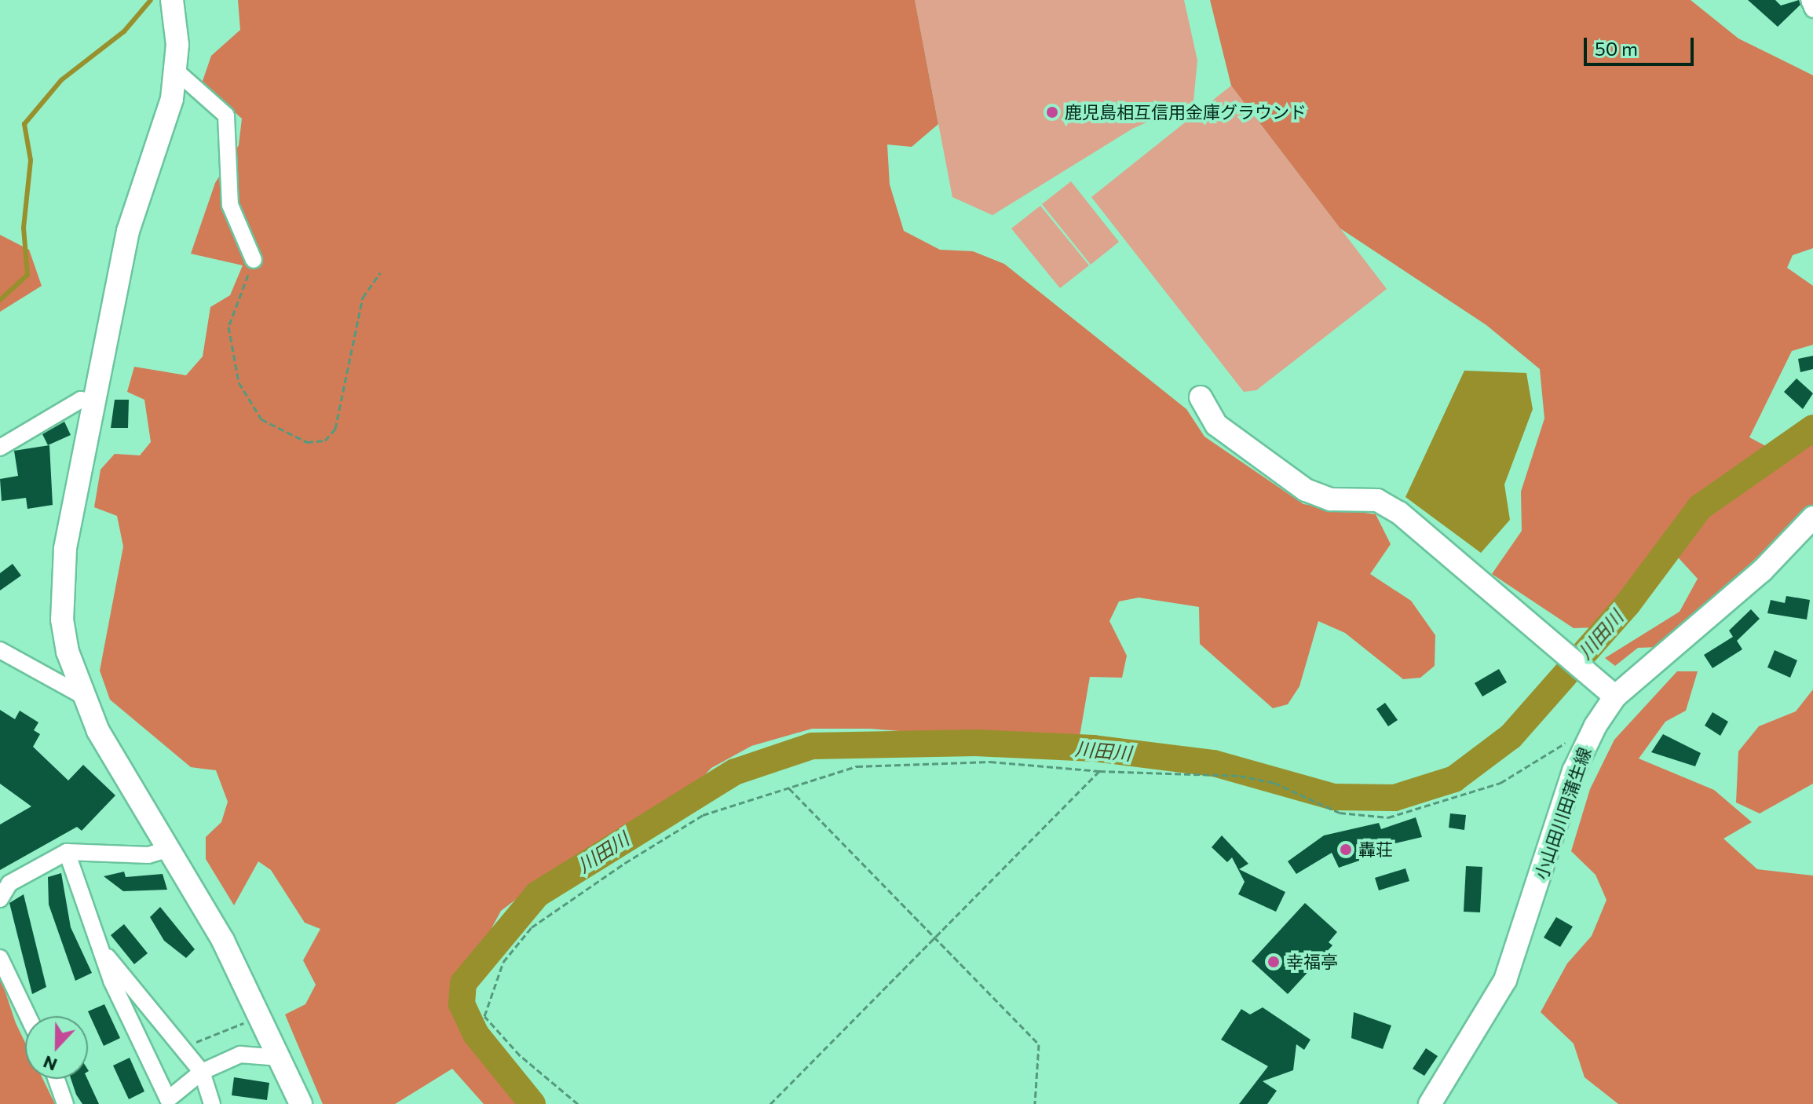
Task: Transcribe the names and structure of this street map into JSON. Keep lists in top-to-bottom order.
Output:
{
  "streets": {
    "street": ["小山田川田蒲生線"]
  },
  "water": ["川田川"],
  "places": ["鹿児島相互信用金庫グラウンド", "轟荘", "幸福亭"],
  "scale_bar": "50 m",
  "north": "bottom"
}
